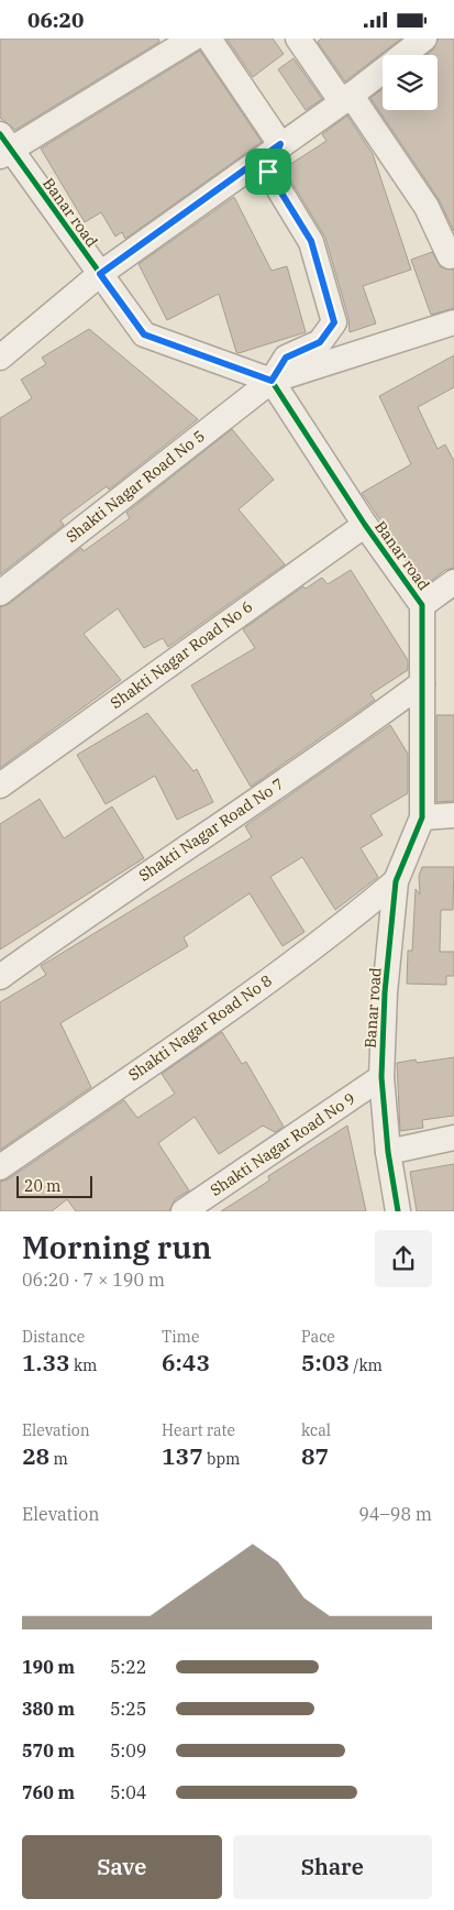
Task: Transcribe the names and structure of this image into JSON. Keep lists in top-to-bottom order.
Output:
{
  "streets": {
    "street": [
      "Banar road",
      "Shakti Nagar Road No 5",
      "Shakti Nagar Road No 6",
      "Shakti Nagar Road No 7",
      "Shakti Nagar Road No 8",
      "Shakti Nagar Road No 9"
    ]
  },
  "crossings": [
    ["Banar road", "Shakti Nagar Road No 5"],
    ["Banar road", "Shakti Nagar Road No 6"],
    ["Banar road", "Shakti Nagar Road No 7"],
    ["Banar road", "Shakti Nagar Road No 8"],
    ["Banar road", "Shakti Nagar Road No 9"]
  ],
  "scale_bar": "20 m",
  "page": {
    "status": "06:20",
    "scale": "20 m",
    "heading": ["Morning run", "06:20 · 7 × 190 m"],
    "stats": [
      ["Distance", "1.33 km"],
      ["Time", "6:43"],
      ["Pace", "5:03 /km"],
      ["Elevation", "28 m"],
      ["Heart rate", "137 bpm"],
      ["kcal", "87"]
    ],
    "chart": ["Elevation", "94–98 m"],
    "list": [
      {
        "name": "190 m",
        "note": "5:22"
      },
      {
        "name": "380 m",
        "note": "5:25"
      },
      {
        "name": "570 m",
        "note": "5:09"
      },
      {
        "name": "760 m",
        "note": "5:04"
      }
    ],
    "buttons": ["Save", "Share"]
  }
}
